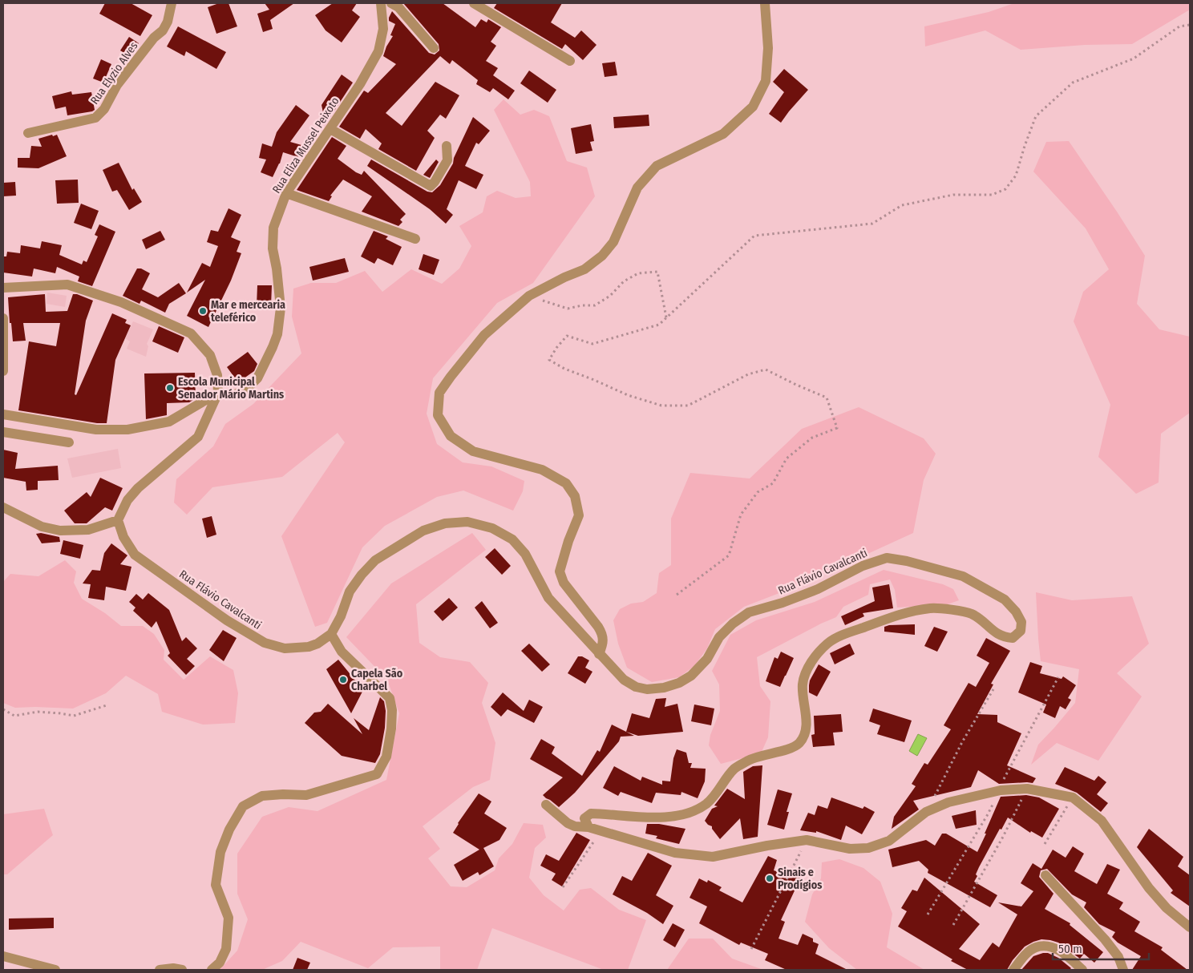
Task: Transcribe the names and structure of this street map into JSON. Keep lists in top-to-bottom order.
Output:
{
  "streets": {
    "street": ["Rua Elyzio Alves", "Rua Eliza Mussel Peixoto", "Rua Flávio Cavalcanti"]
  },
  "places": [
    "Mar e mercearia teleférico",
    "Escola Municipal Senador Mário Martins",
    "Capela São Charbel",
    "Sinais e Prodígios"
  ],
  "scale_bar": "50 m"
}
